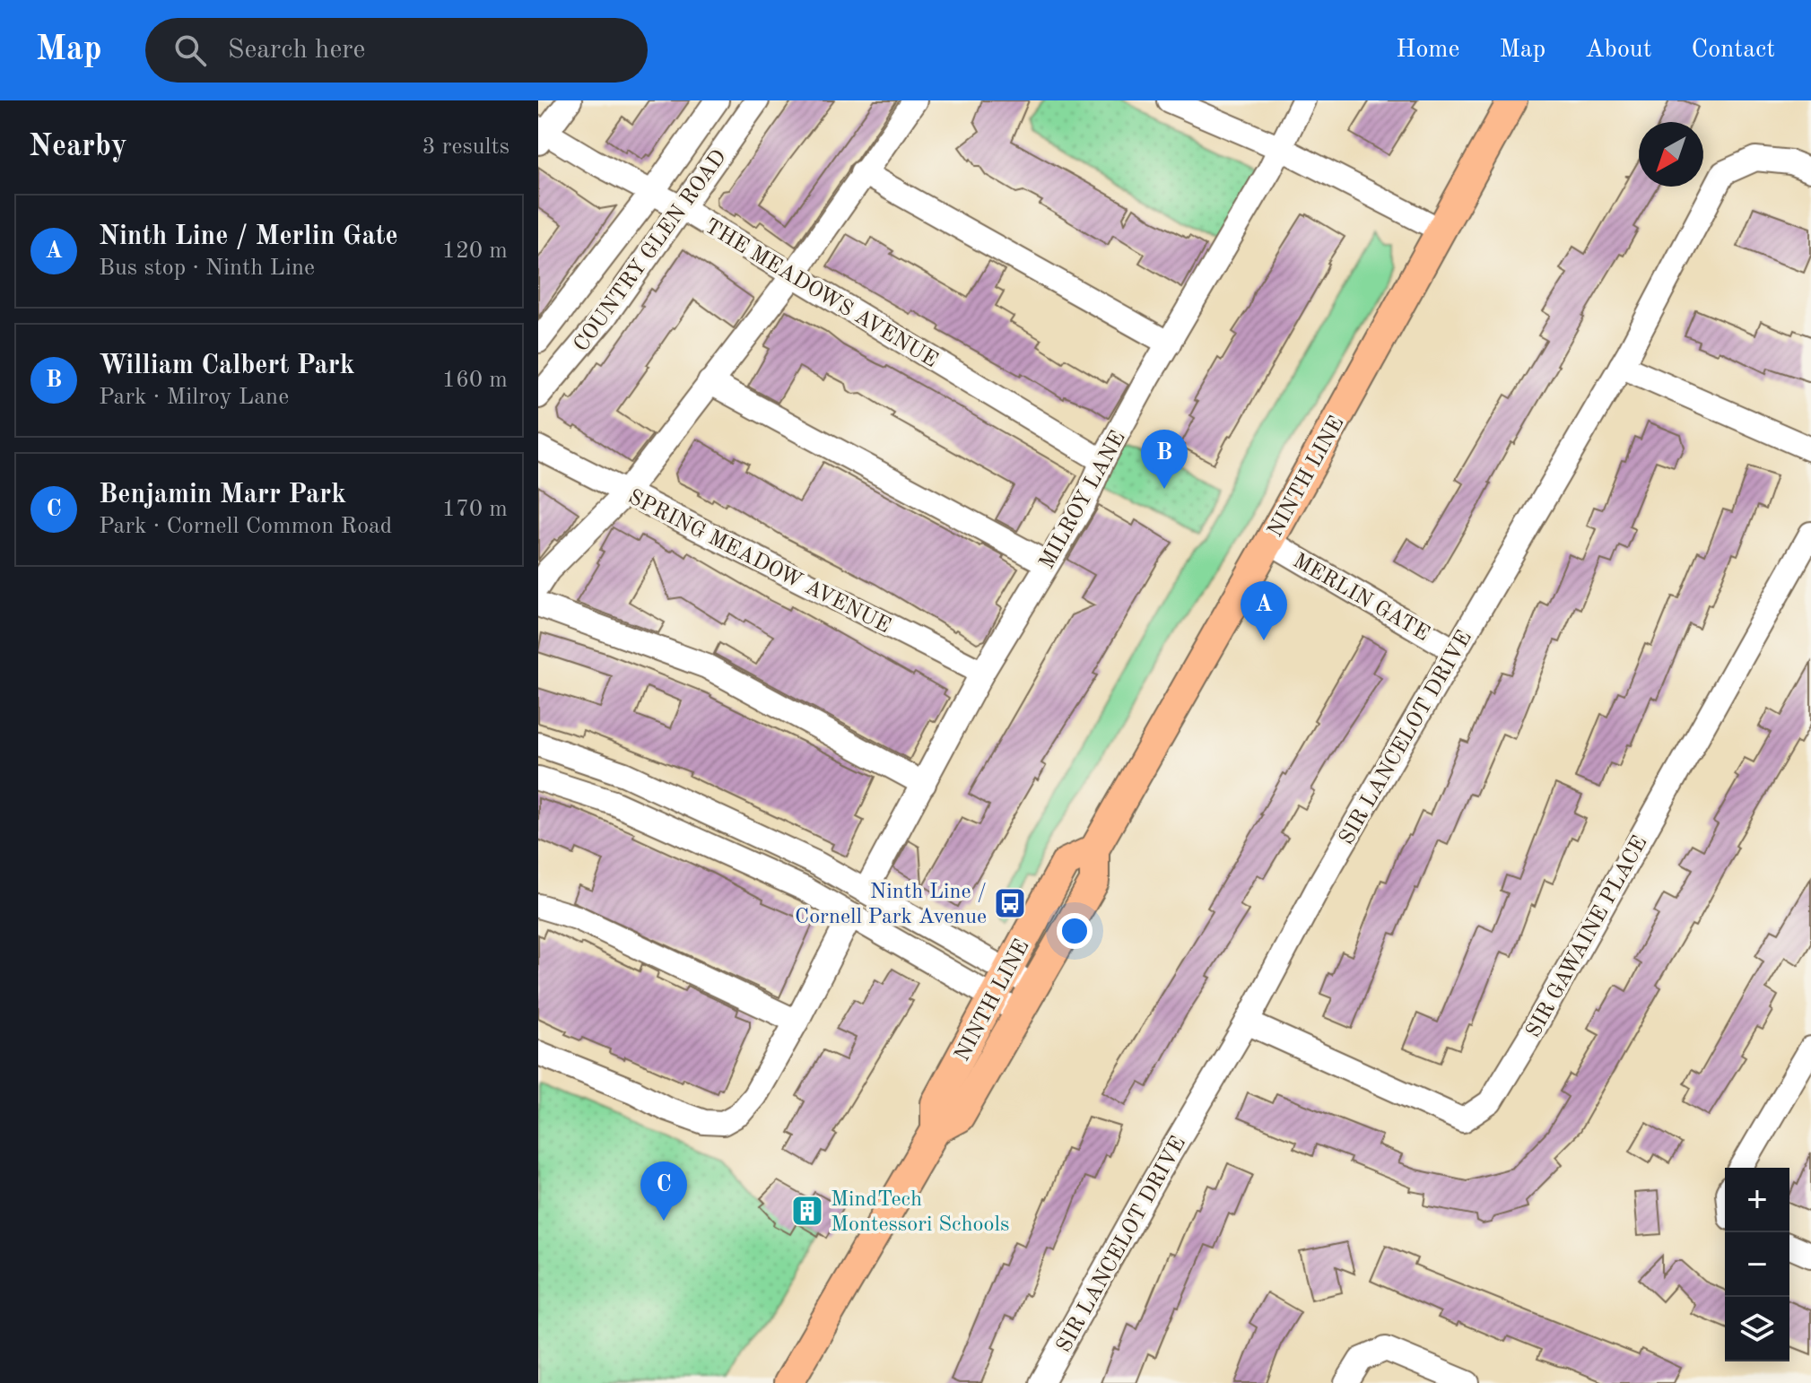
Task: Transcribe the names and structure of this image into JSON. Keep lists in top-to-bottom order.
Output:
{
  "streets": {
    "main road": ["NINTH LINE"],
    "street": [
      "COUNTRY GLEN ROAD",
      "THE MEADOWS AVENUE",
      "MILROY LANE",
      "SPRING MEADOW AVENUE",
      "MERLIN GATE",
      "SIR LANCELOT DRIVE",
      "SIR GAWAINE PLACE"
    ]
  },
  "crossings": [
    ["COUNTRY GLEN ROAD", "THE MEADOWS AVENUE"],
    ["THE MEADOWS AVENUE", "MILROY LANE"],
    ["NINTH LINE", "MERLIN GATE"],
    ["MILROY LANE", "SPRING MEADOW AVENUE"],
    ["MERLIN GATE", "SIR LANCELOT DRIVE"],
    ["SIR LANCELOT DRIVE", "SIR GAWAINE PLACE"]
  ],
  "places": {
    "bus stop": ["Ninth Line / Cornell Park Avenue"],
    "building": ["MindTech Montessori Schools"]
  },
  "north": "bottom left",
  "page": {
    "header": "Map",
    "search": "Search here",
    "nav": [
      "Home",
      "Map",
      "About",
      "Contact"
    ],
    "heading": ["Nearby", "3 results"],
    "list": [
      {
        "mark": "A",
        "name": "Ninth Line / Merlin Gate",
        "note": "Bus stop · Ninth Line",
        "value": "120 m"
      },
      {
        "mark": "B",
        "name": "William Calbert Park",
        "note": "Park · Milroy Lane",
        "value": "160 m"
      },
      {
        "mark": "C",
        "name": "Benjamin Marr Park",
        "note": "Park · Cornell Common Road",
        "value": "170 m"
      }
    ],
    "pins": ["B", "A", "C"],
    "map_buttons": ["+", "−"]
  }
}
